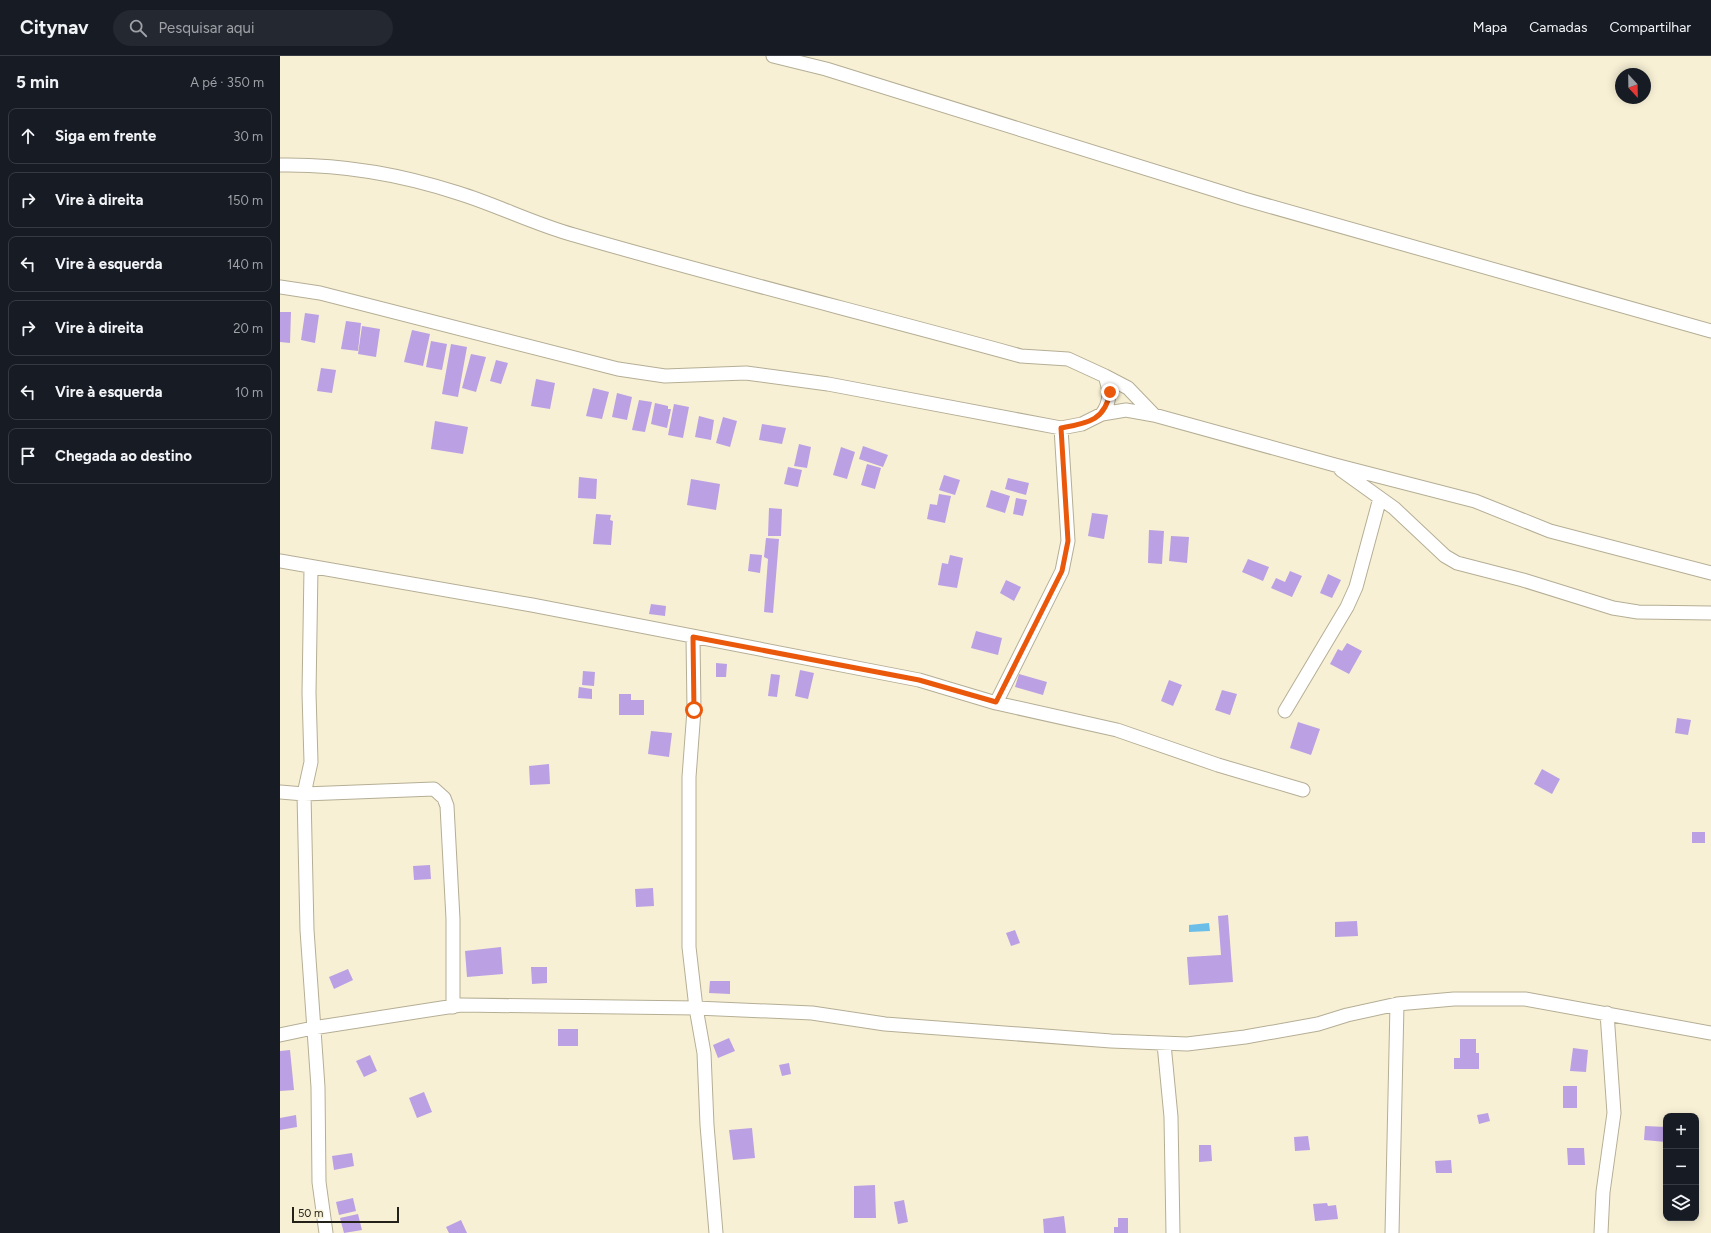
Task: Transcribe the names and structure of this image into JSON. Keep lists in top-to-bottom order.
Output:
{
  "scale_bar": "50 m",
  "north": "bottom",
  "page": {
    "header": "Citynav",
    "search": "Pesquisar aqui",
    "nav": ["Mapa", "Camadas", "Compartilhar"],
    "heading": ["5 min", "A pé · 350 m"],
    "list": [
      ["Siga em frente", "30 m"],
      ["Vire à direita", "150 m"],
      ["Vire à esquerda", "140 m"],
      ["Vire à direita", "20 m"],
      ["Vire à esquerda", "10 m"],
      "Chegada ao destino"
    ],
    "map_buttons": ["+", "−"],
    "scale": "50 m"
  }
}
